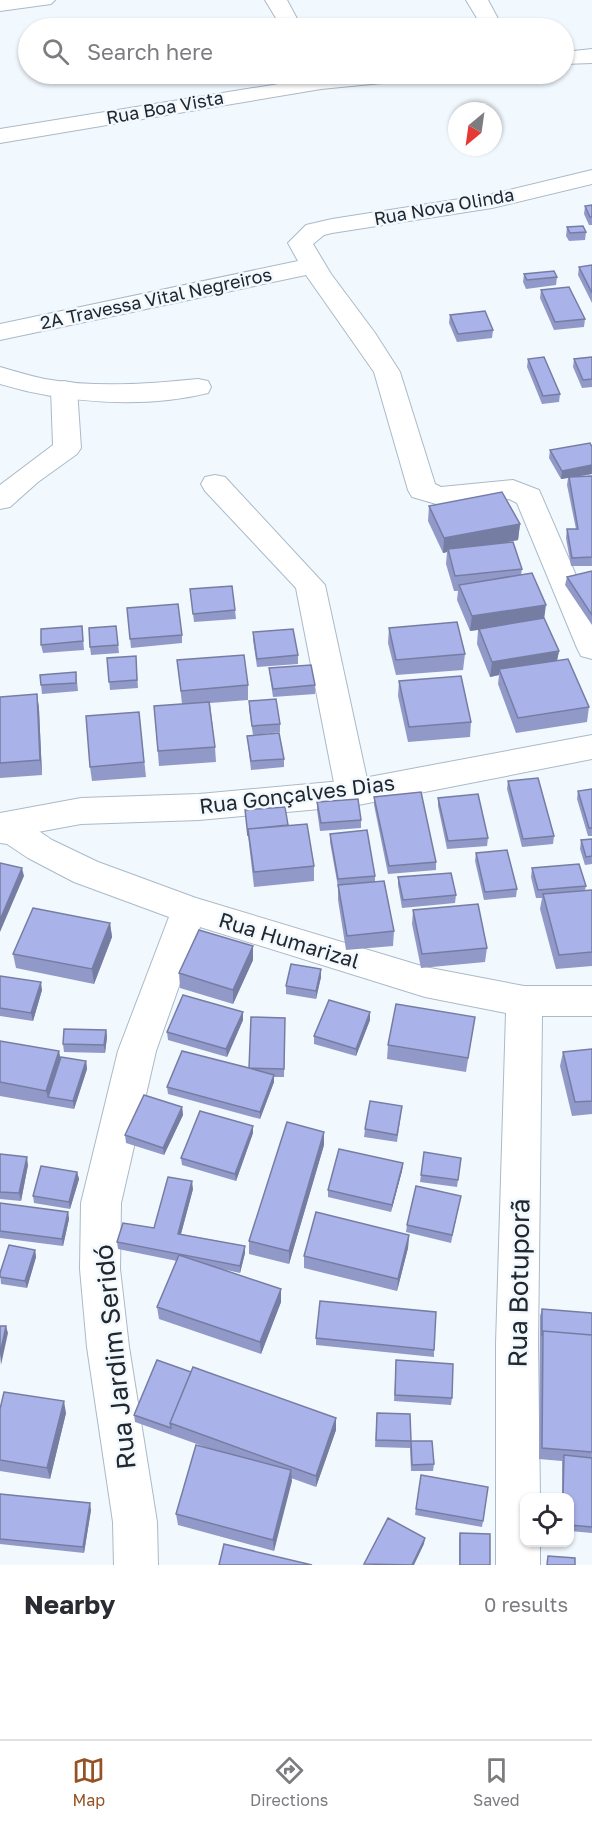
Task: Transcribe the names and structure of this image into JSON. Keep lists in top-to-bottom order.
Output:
{
  "streets": {
    "street": [
      "Rua Boa Vista",
      "Rua Nova Olinda",
      "2A Travessa Vital Negreiros",
      "Rua Gonçalves Dias",
      "Rua Humarizal",
      "Rua Botuporã",
      "Rua Jardim Seridó"
    ]
  },
  "crossings": [
    ["Rua Nova Olinda", "2A Travessa Vital Negreiros"],
    ["Rua Gonçalves Dias", "Rua Humarizal"],
    ["Rua Humarizal", "Rua Botuporã"],
    ["Rua Humarizal", "Rua Jardim Seridó"]
  ],
  "north": "bottom left",
  "page": {
    "search": "Search here",
    "heading": ["Nearby", "0 results"],
    "nav": ["Map", "Directions", "Saved"]
  }
}
